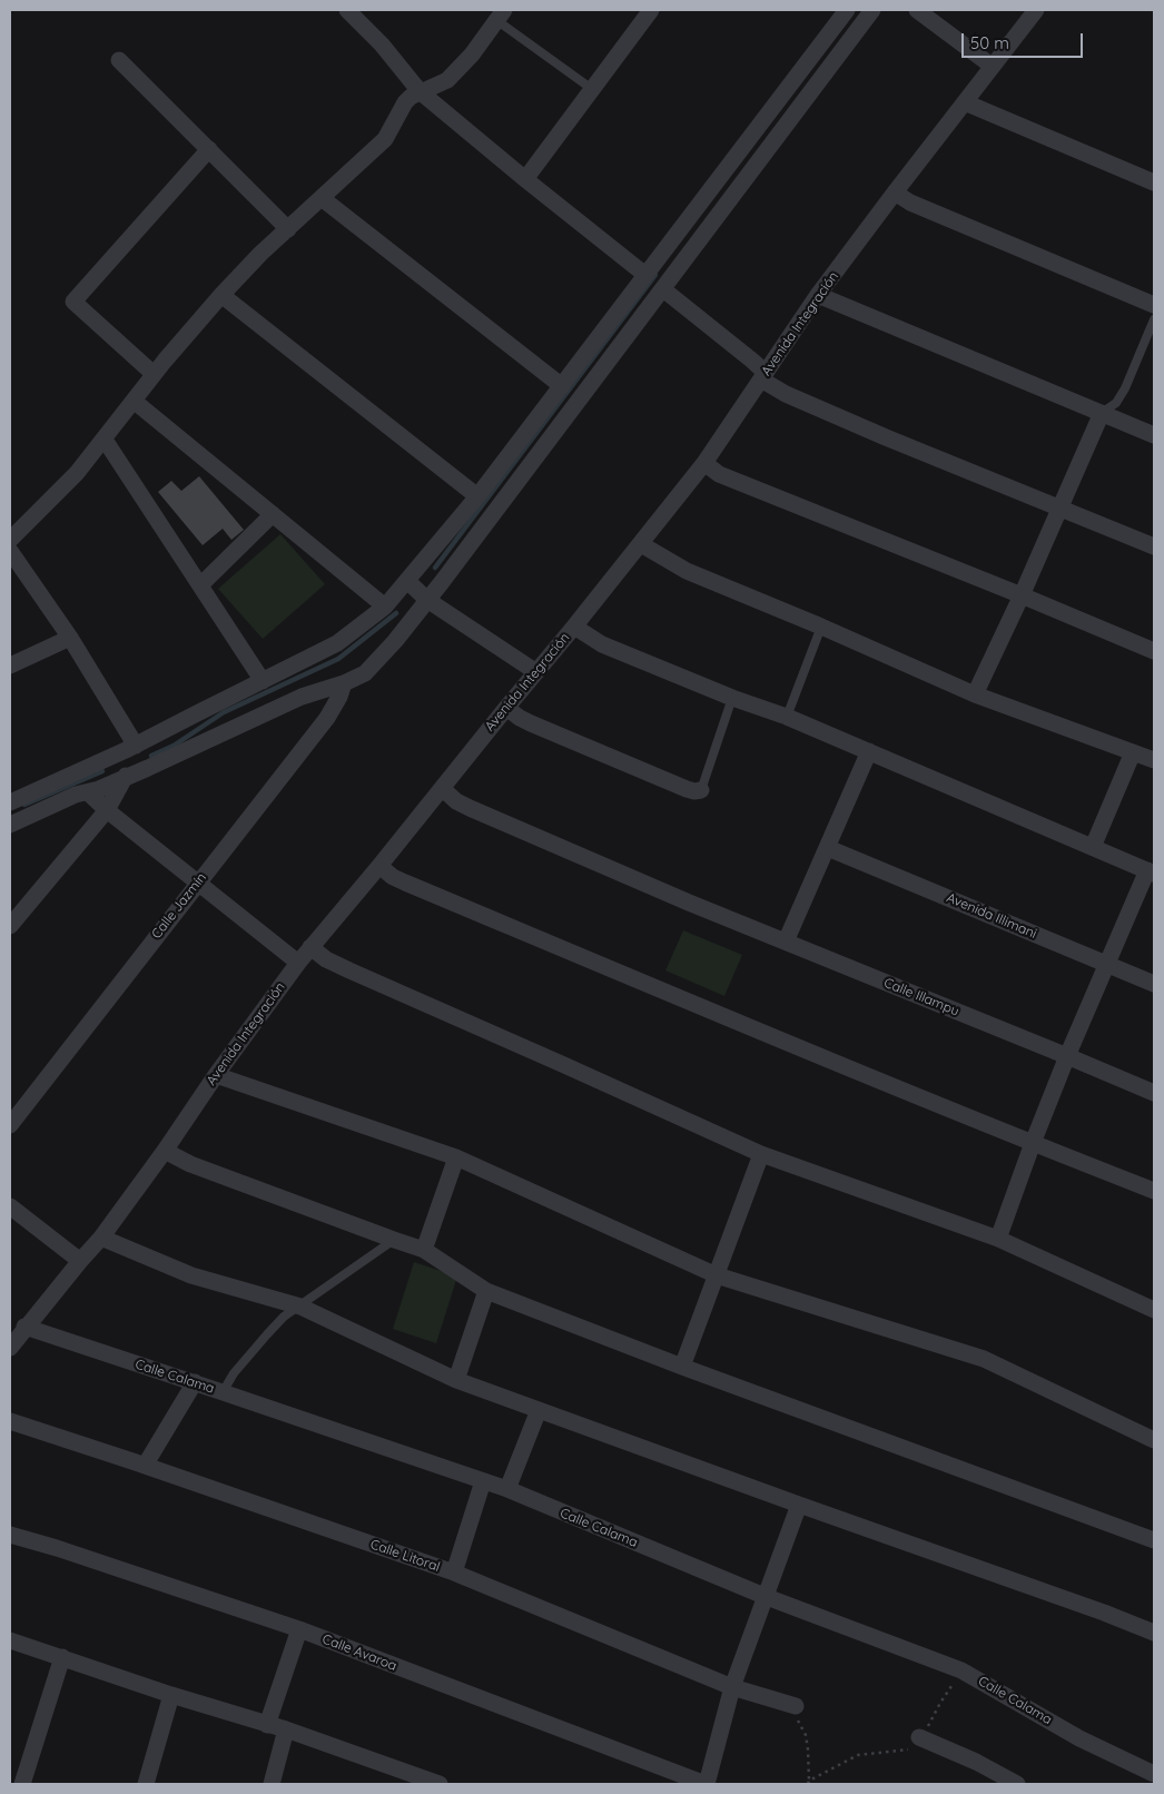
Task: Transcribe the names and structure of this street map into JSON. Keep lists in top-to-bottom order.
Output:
{
  "streets": {
    "street": [
      "Avenida Integración",
      "Calle Jazmín",
      "Avenida Illimani",
      "Calle Illampu",
      "Calle Calama",
      "Calle Litoral",
      "Calle Avaroa"
    ]
  },
  "crossings": [
    ["Avenida Integración", "Calle Illampu"],
    ["Avenida Integración", "Calle Calama"]
  ],
  "scale_bar": "50 m"
}
